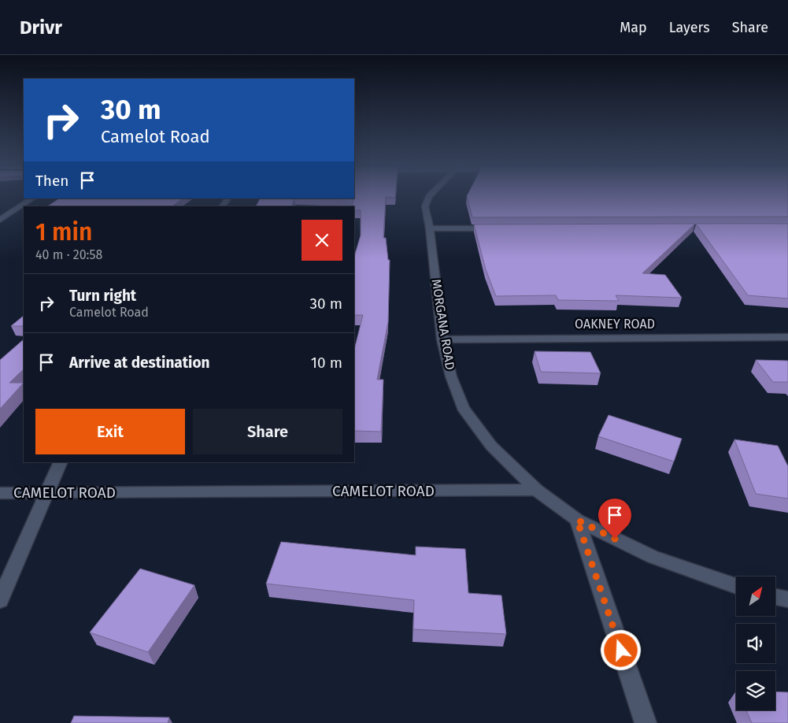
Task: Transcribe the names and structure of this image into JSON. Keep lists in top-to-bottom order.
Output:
{
  "streets": {
    "street": ["OAKNEY ROAD", "MORGANA ROAD", "CAMELOT ROAD"]
  },
  "crossings": [
    ["OAKNEY ROAD", "MORGANA ROAD"],
    ["MORGANA ROAD", "CAMELOT ROAD"]
  ],
  "north": "top right",
  "page": {
    "header": "Drivr",
    "nav": ["Map", "Layers", "Share"],
    "turn": ["30 m", "Camelot Road"],
    "then": "Then",
    "heading": ["1 min", "40 m · 20:58"],
    "list": [
      {
        "name": "Turn right",
        "note": "Camelot Road",
        "value": "30 m"
      },
      {
        "name": "Arrive at destination",
        "value": "10 m"
      }
    ],
    "buttons": ["Exit", "Share"]
  }
}
